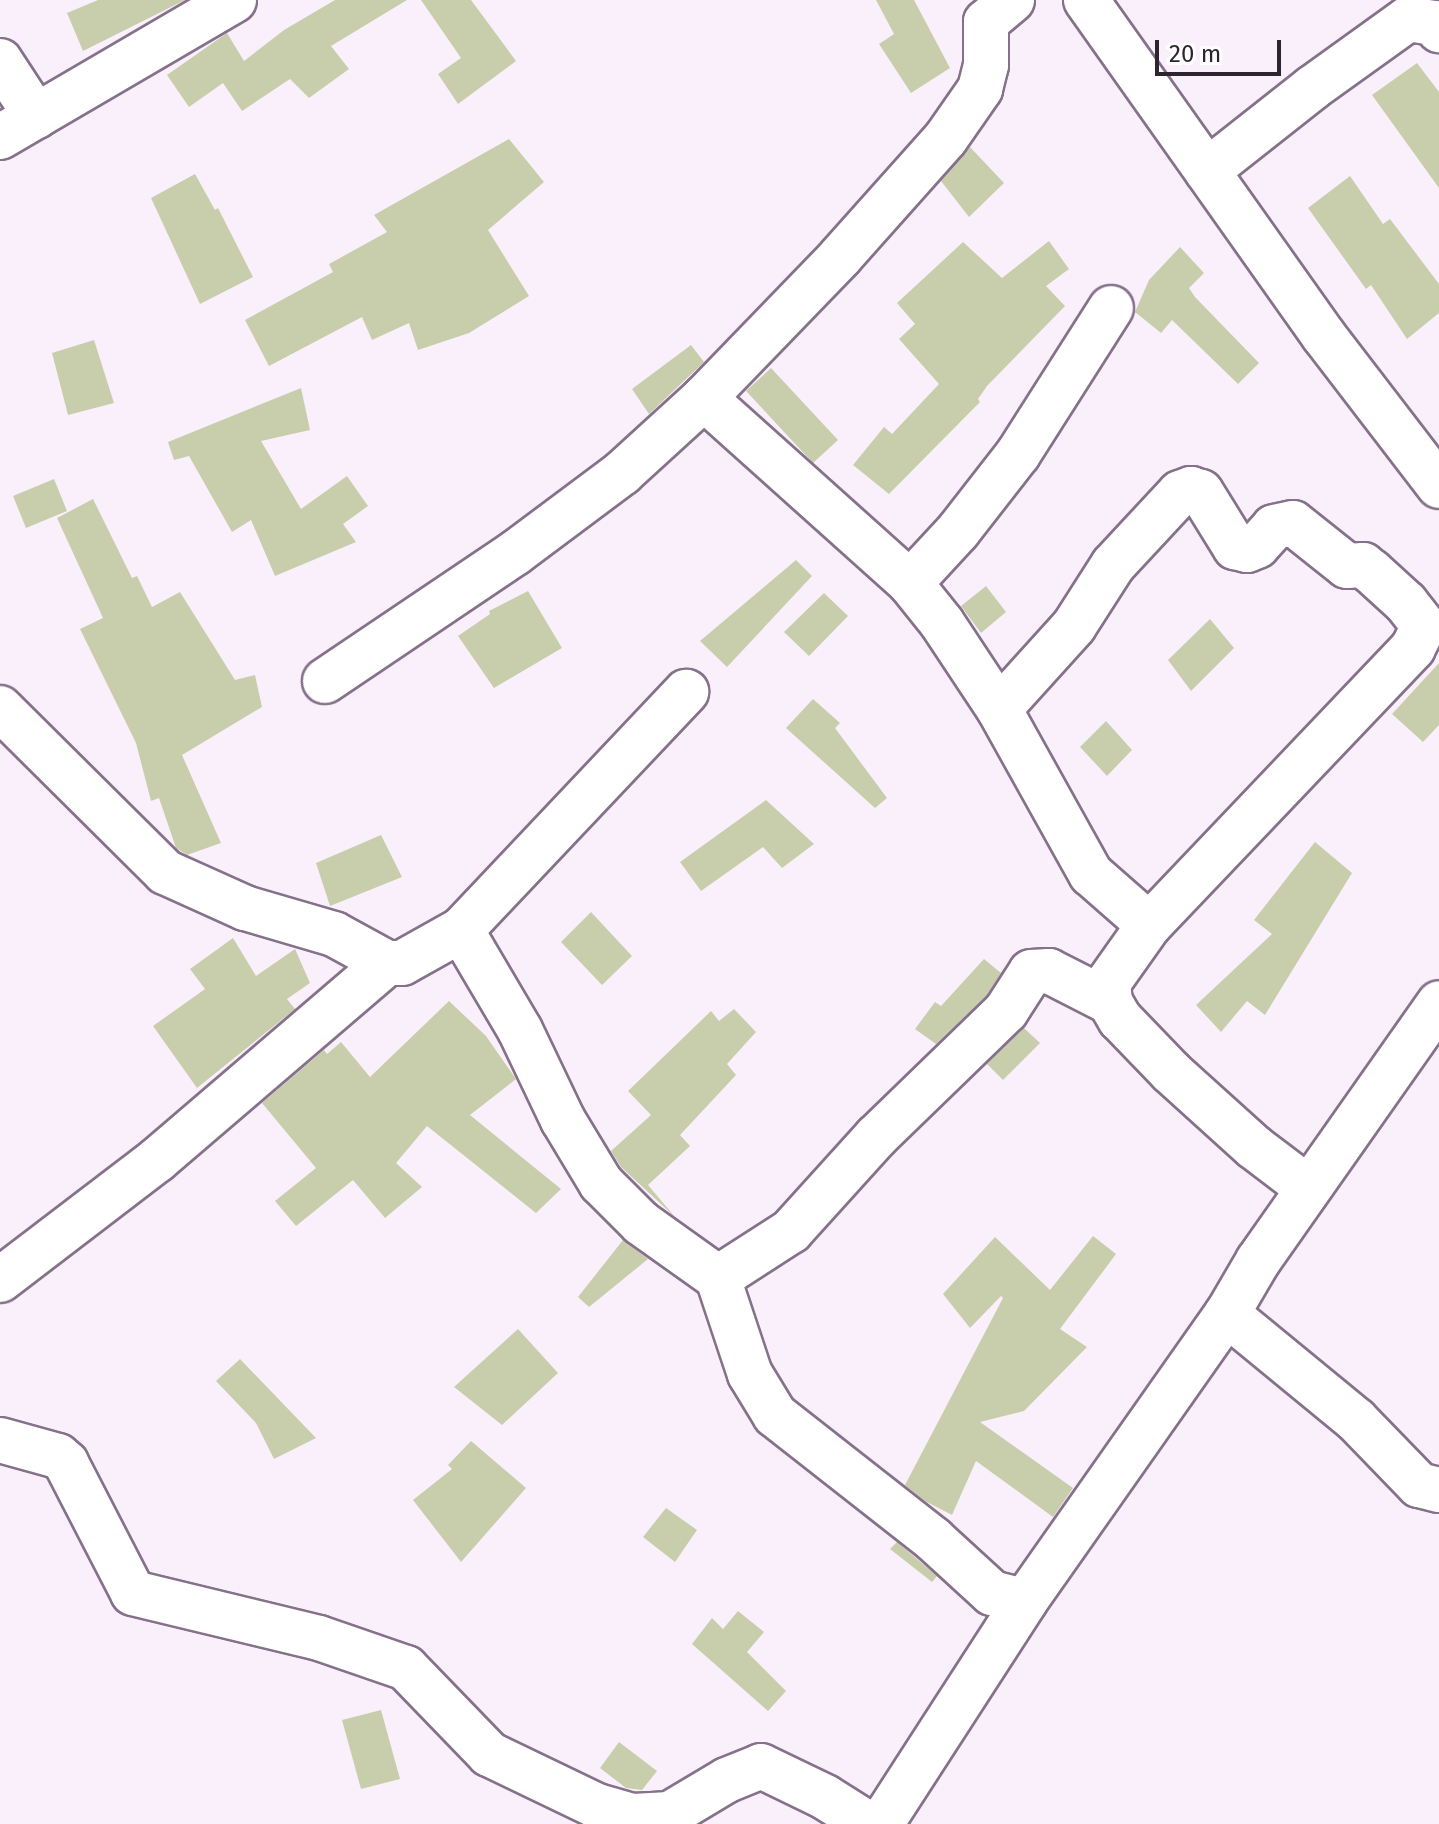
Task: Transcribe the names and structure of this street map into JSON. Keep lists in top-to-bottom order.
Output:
{
  "scale_bar": "20 m"
}
